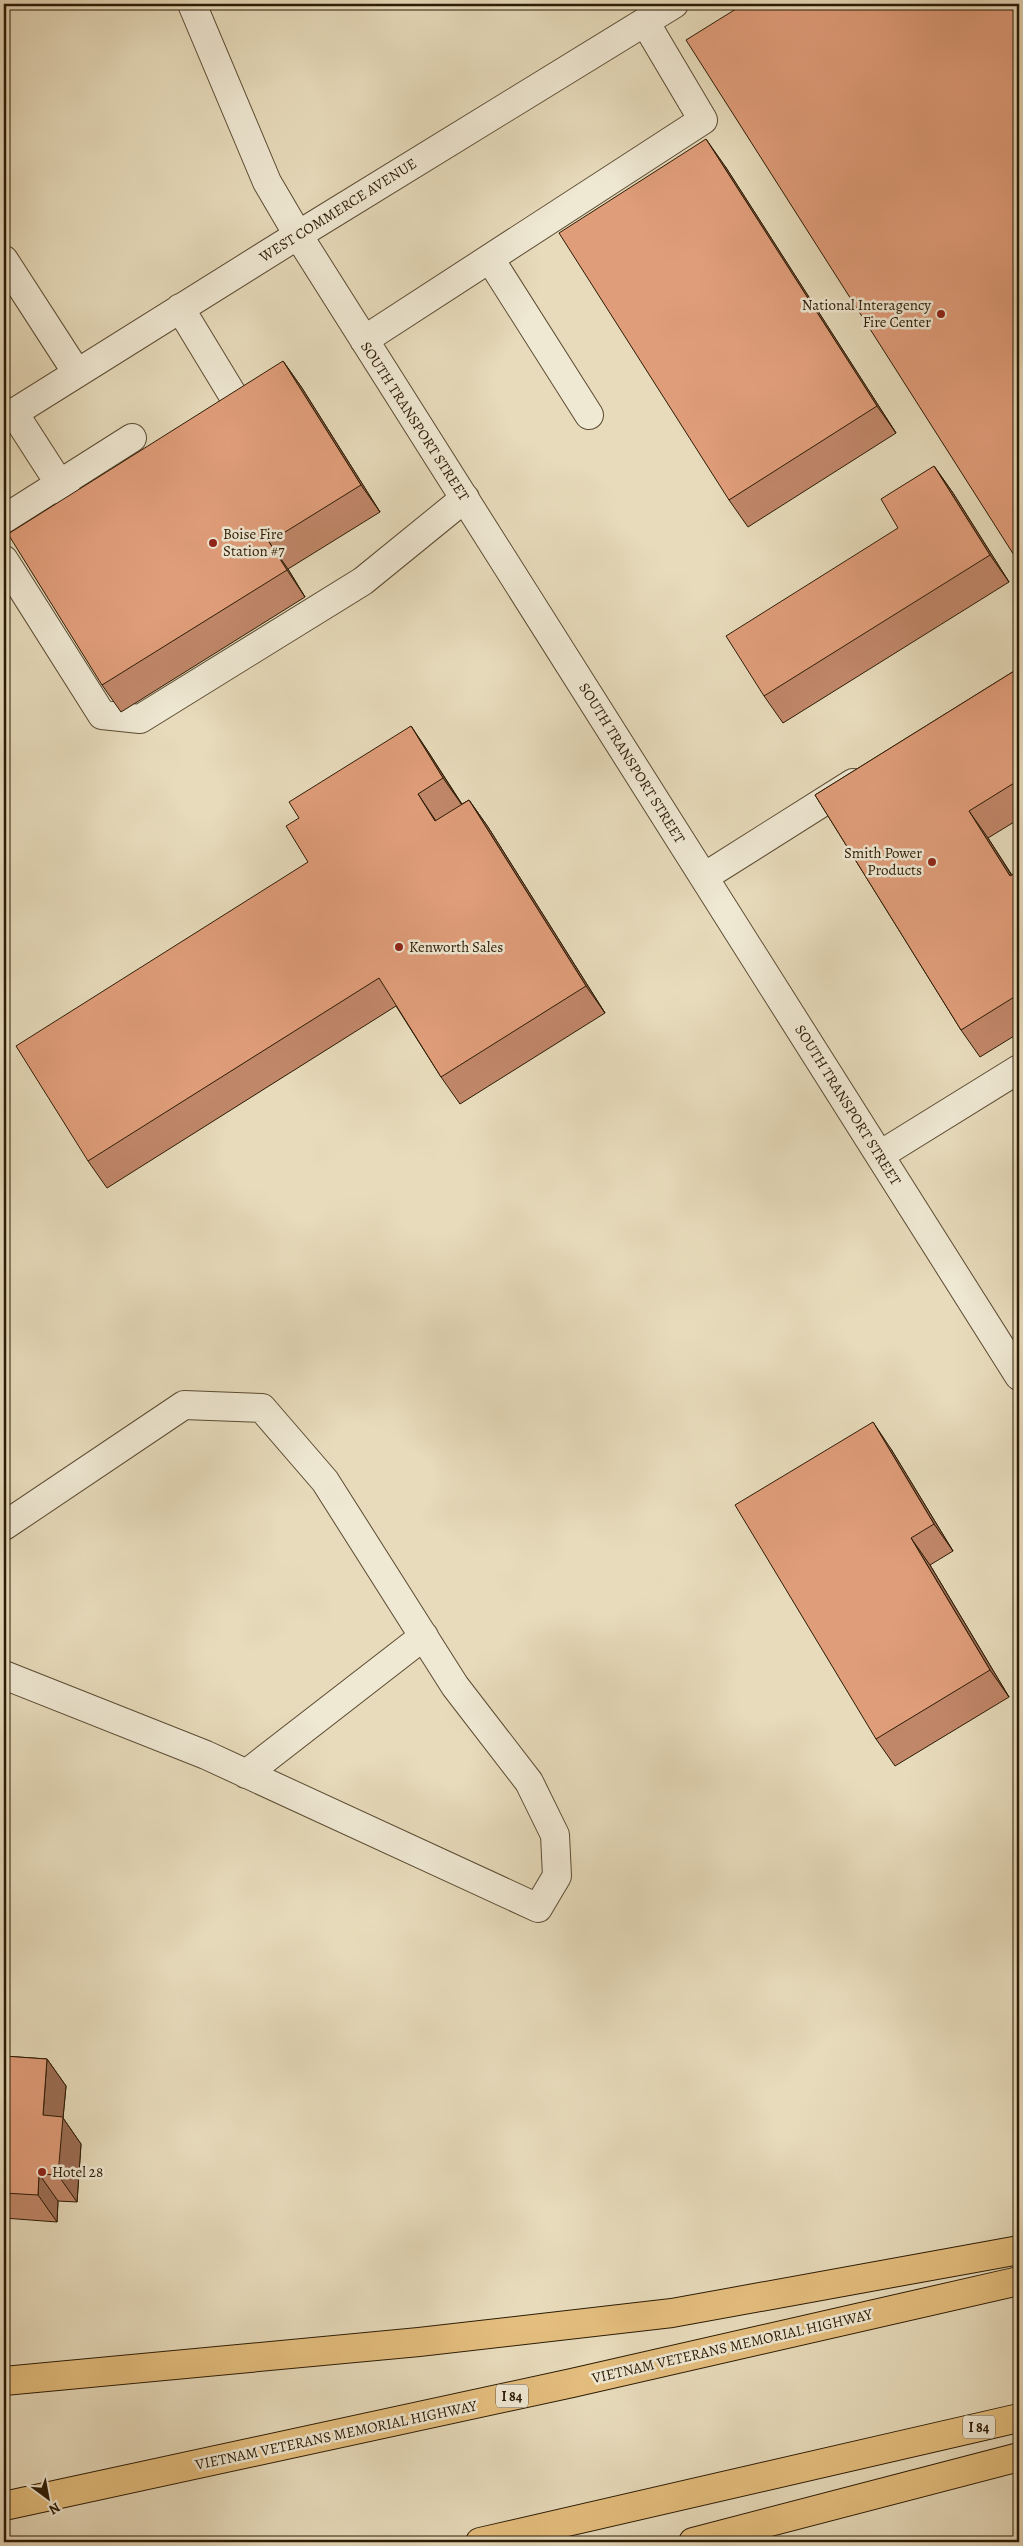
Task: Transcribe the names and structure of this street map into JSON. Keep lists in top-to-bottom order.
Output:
{
  "streets": {
    "highway": ["VIETNAM VETERANS MEMORIAL HIGHWAY", "I 84"],
    "street": ["WEST COMMERCE AVENUE", "SOUTH TRANSPORT STREET"]
  },
  "crossings": [
    ["WEST COMMERCE AVENUE", "SOUTH TRANSPORT STREET"]
  ],
  "places": [
    "National Interagency Fire Center",
    "Boise Fire Station #7",
    "Smith Power Products",
    "Kenworth Sales",
    "Hotel 28"
  ],
  "north": "bottom right"
}
